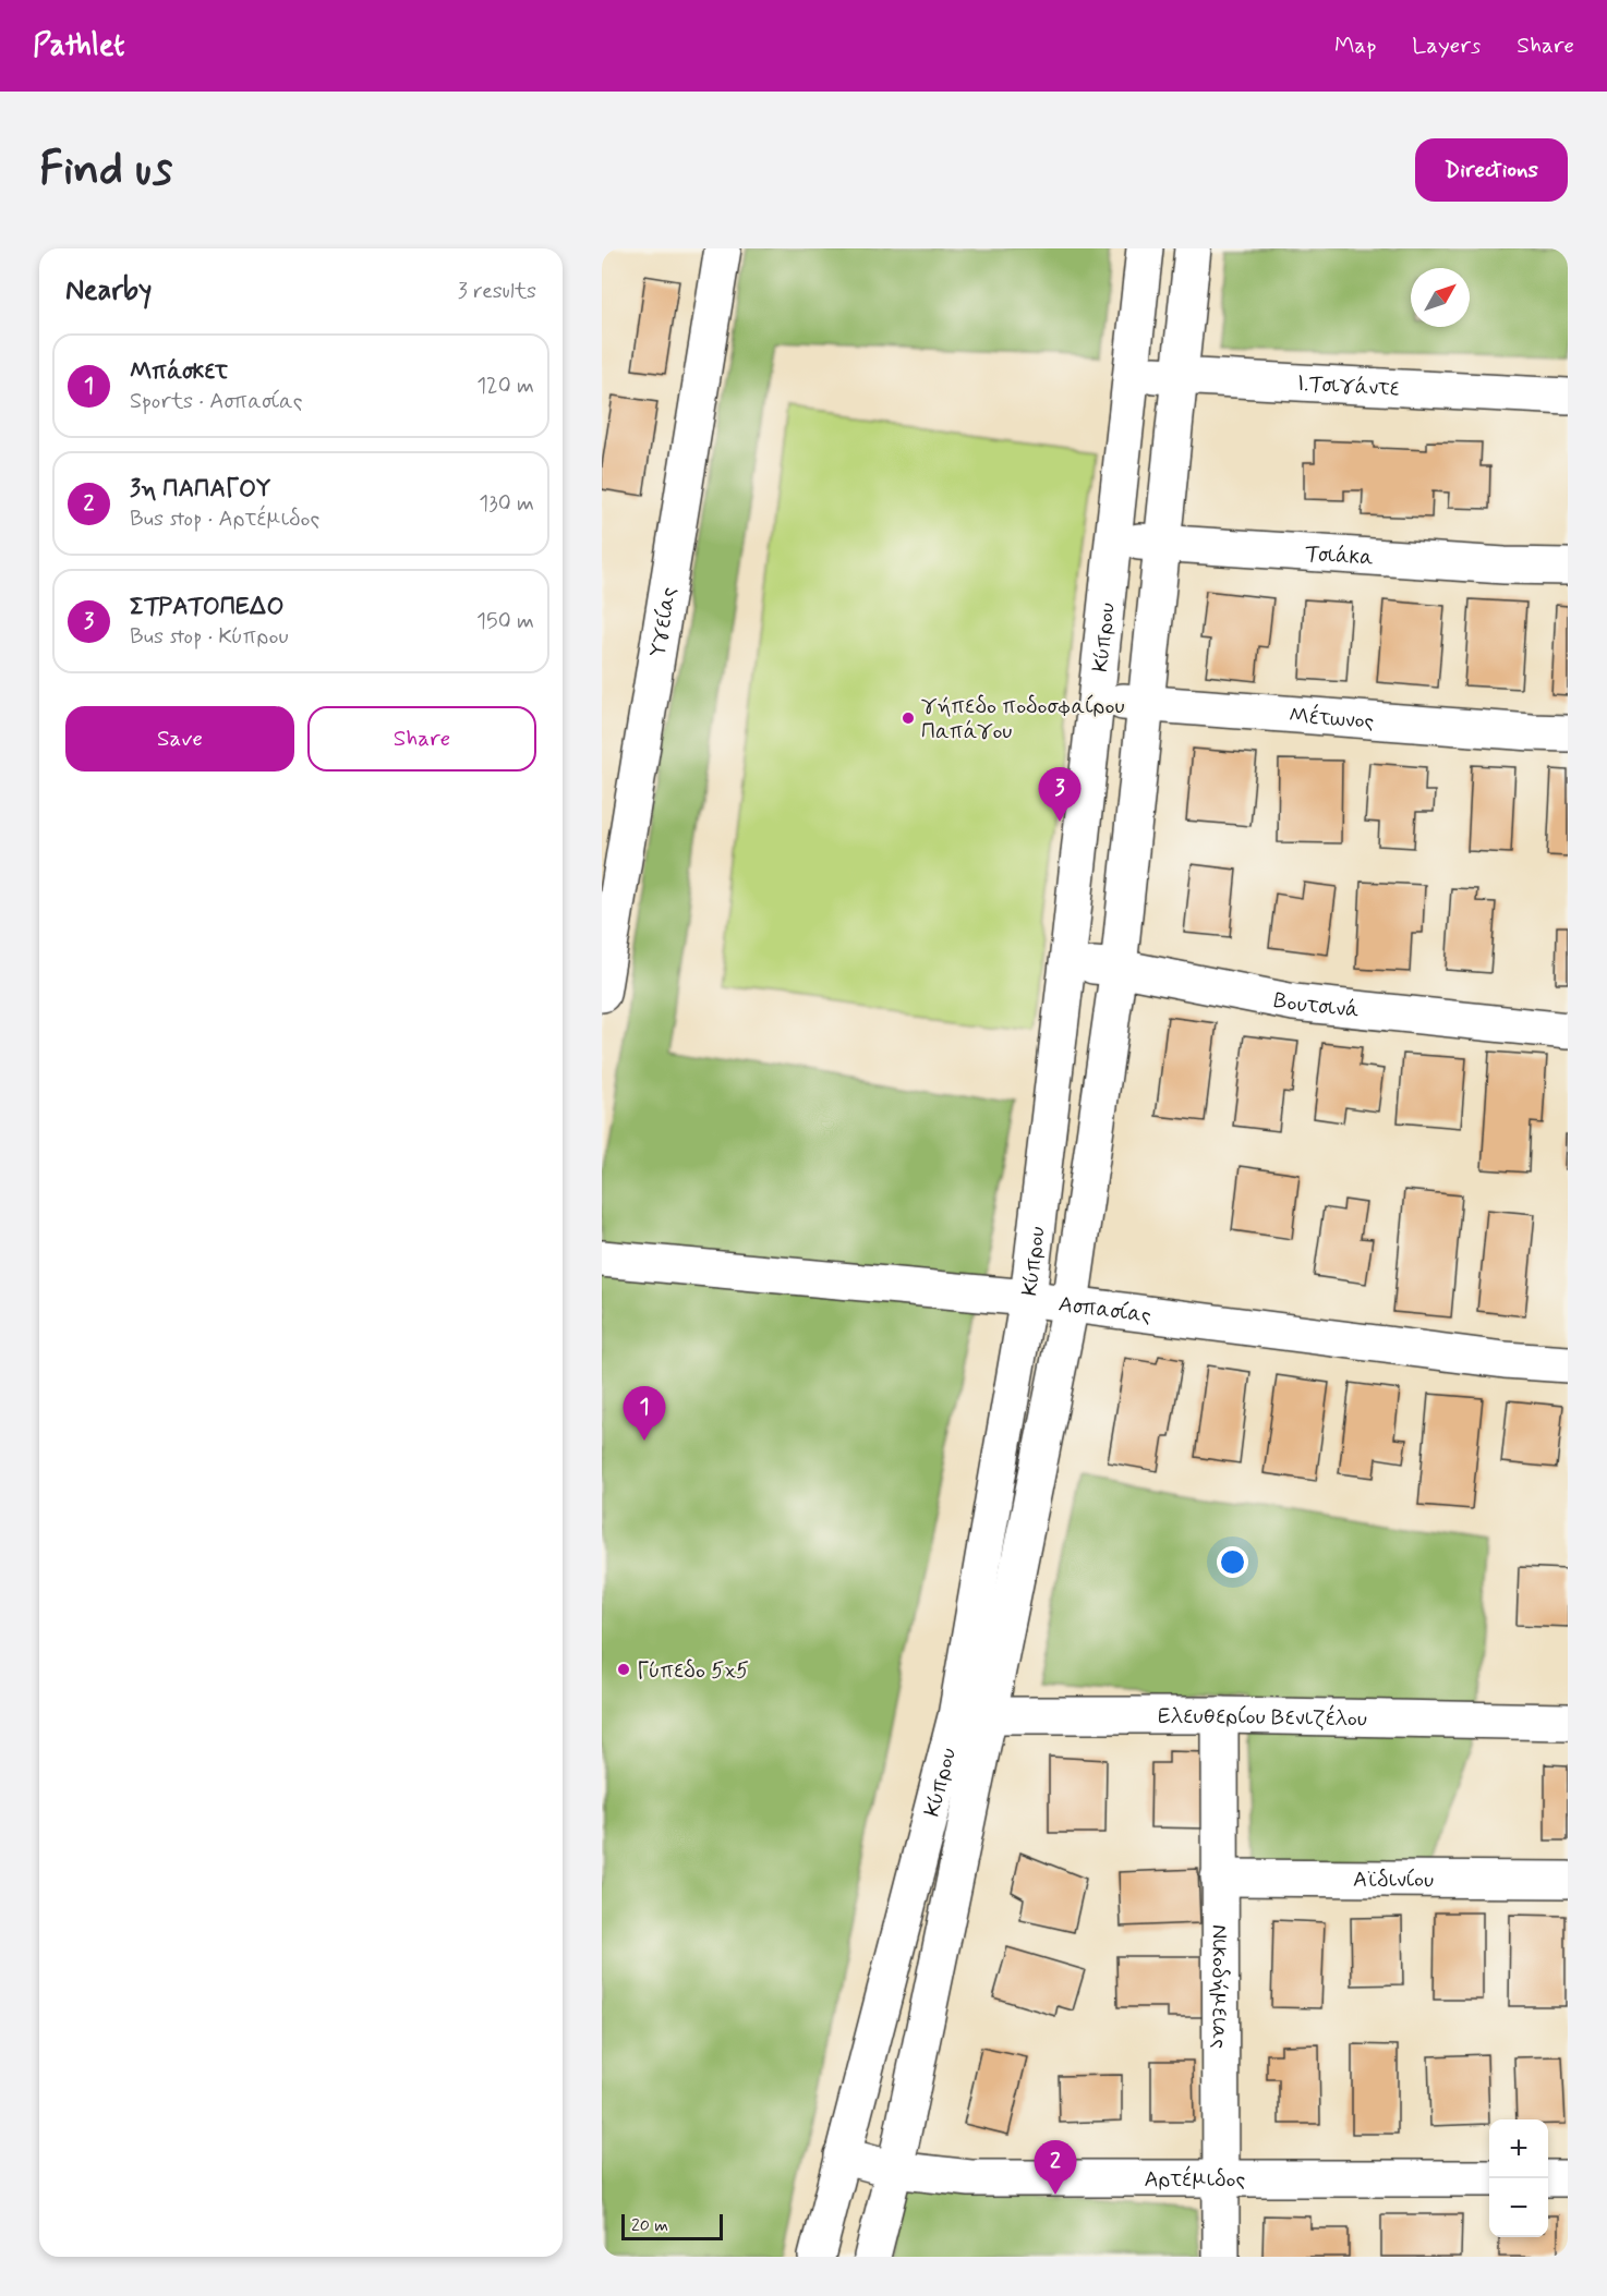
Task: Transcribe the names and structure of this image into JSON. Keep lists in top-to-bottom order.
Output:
{
  "streets": {
    "street": [
      "Ι.Τσιγάντε",
      "Τσιάκα",
      "Υγείας",
      "Κύπρου",
      "Μέτωνος",
      "Βουτσινά",
      "Ασπασίας",
      "Ελευθερίου Βενιζέλου",
      "Αϊδινίου",
      "Νικοδήμειας",
      "Αρτέμιδος"
    ]
  },
  "crossings": [
    ["Ι.Τσιγάντε", "Κύπρου"],
    ["Τσιάκα", "Κύπρου"],
    ["Κύπρου", "Μέτωνος"],
    ["Κύπρου", "Βουτσινά"],
    ["Κύπρου", "Ασπασίας"],
    ["Κύπρου", "Ελευθερίου Βενιζέλου"],
    ["Κύπρου", "Αρτέμιδος"],
    ["Ελευθερίου Βενιζέλου", "Νικοδήμειας"],
    ["Αϊδινίου", "Νικοδήμειας"],
    ["Νικοδήμειας", "Αρτέμιδος"]
  ],
  "places": ["γήπεδο ποδοσφαίρου Παπάγου", "Γύπεδο 5χ5"],
  "scale_bar": "20 m",
  "north": "top right",
  "page": {
    "header": "Pathlet",
    "nav": ["Map", "Layers", "Share"],
    "buttons": [
      "Directions",
      ["Save", "Share"]
    ],
    "title": "Find us",
    "heading": ["Nearby", "3 results"],
    "list": [
      {
        "mark": "1",
        "name": "Μπάσκετ",
        "note": "Sports · Ασπασίας",
        "value": "120 m"
      },
      {
        "mark": "2",
        "name": "3η ΠΑΠΑΓΟΥ",
        "note": "Bus stop · Αρτέμιδος",
        "value": "130 m"
      },
      {
        "mark": "3",
        "name": "ΣΤΡΑΤΟΠΕΔΟ",
        "note": "Bus stop · Κύπρου",
        "value": "150 m"
      }
    ],
    "pins": ["3", "1", "2"],
    "map_buttons": ["+", "−"],
    "scale": "20 m"
  }
}
